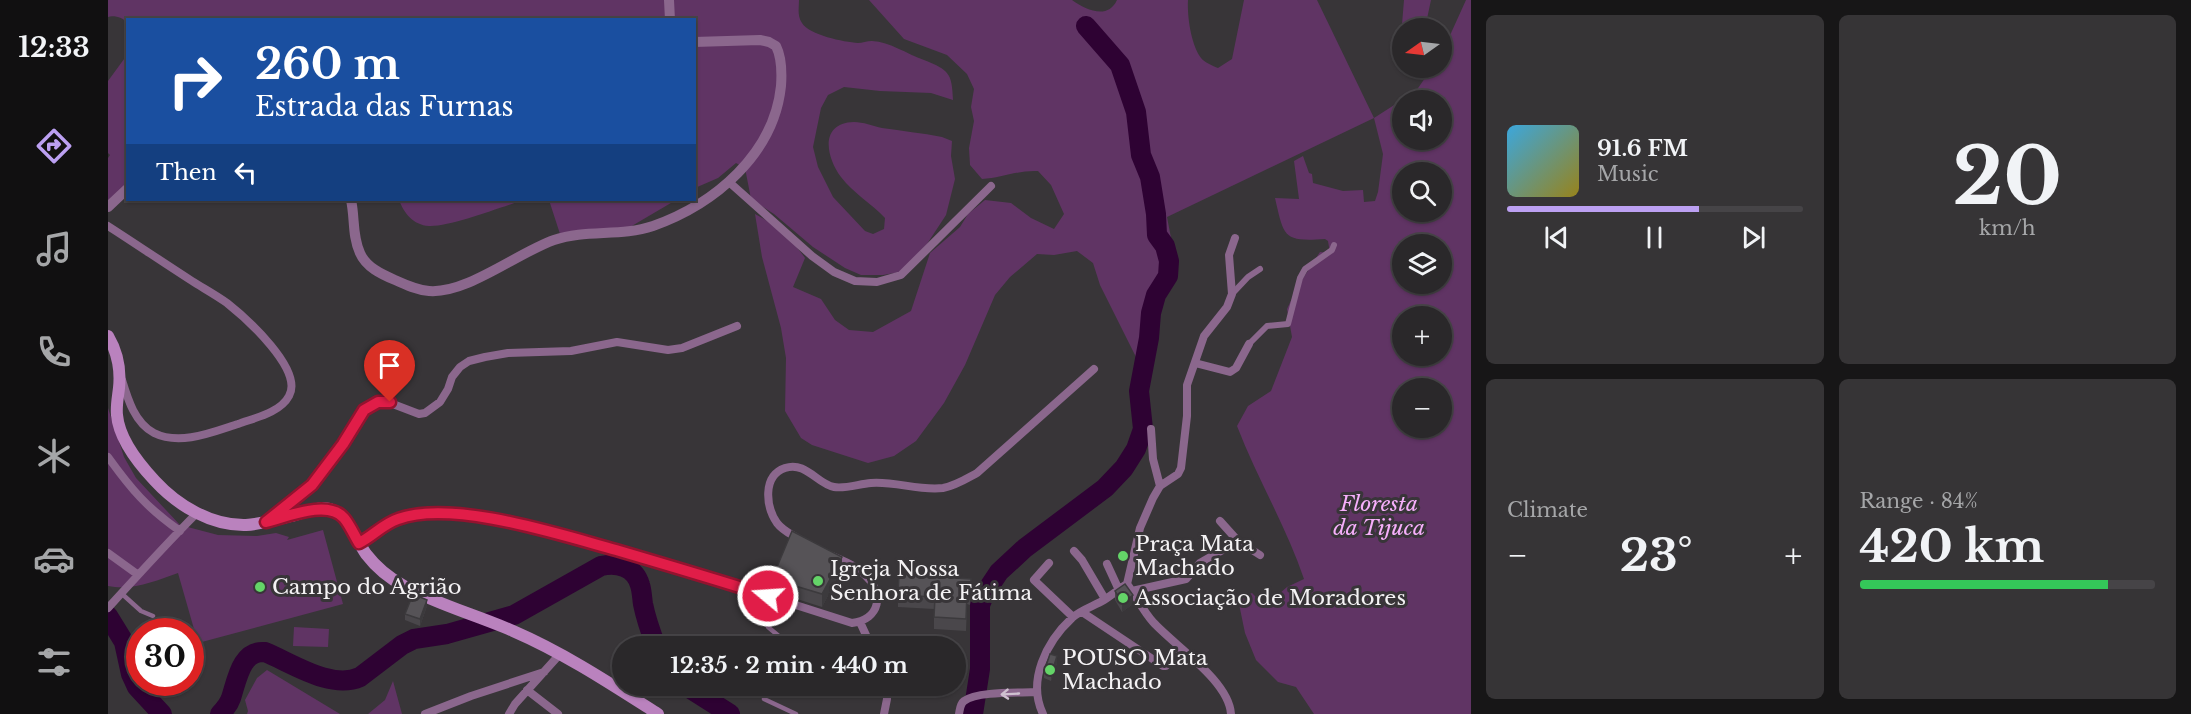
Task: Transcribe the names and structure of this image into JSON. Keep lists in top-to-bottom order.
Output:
{
  "parks": ["Floresta da Tijuca"],
  "places": [
    "Praça Mata Machado",
    "Igreja Nossa Senhora de Fátima",
    "Campo do Agrião",
    "Associação de Moradores",
    "POUSO Mata Machado"
  ],
  "north": "left",
  "page": {
    "tabs": "12:33",
    "tile": [
      ["20", "km/h"],
      "Climate",
      ["Range · 84%", "420 km"]
    ],
    "map_buttons": ["+", "−"],
    "turn": ["260 m", "Estrada das Furnas"],
    "song": ["91.6 FM", "Music"],
    "then": "Then",
    "heat": ["−", "23°", "+"],
    "limit": "30",
    "trip": "12:35 · 2 min · 440 m"
  }
}
